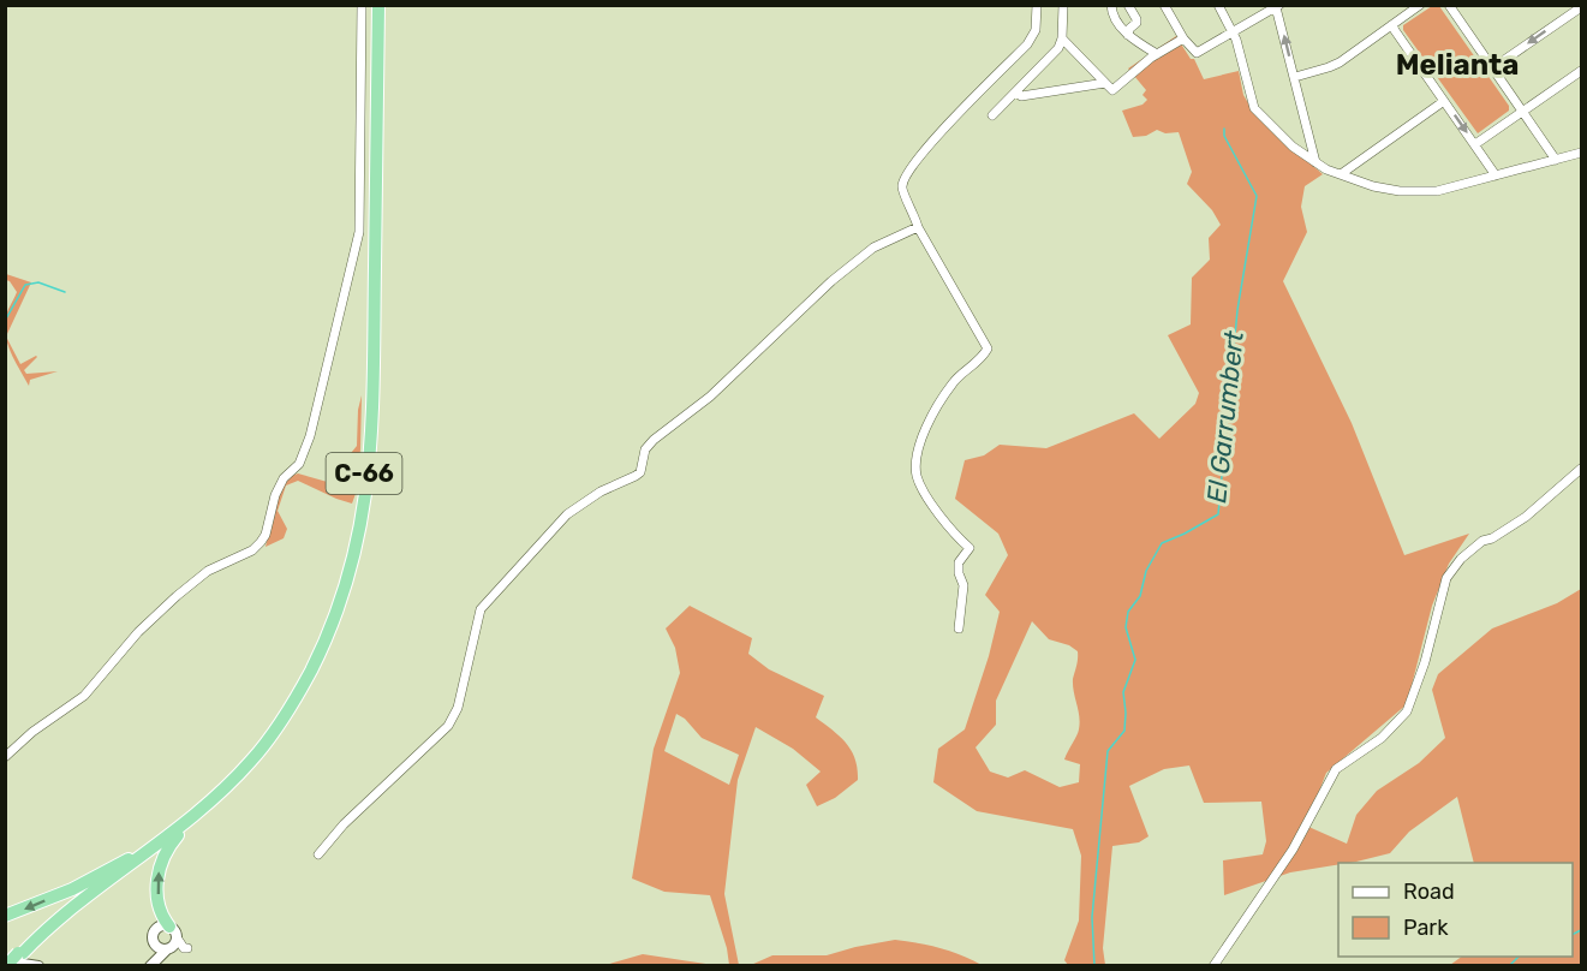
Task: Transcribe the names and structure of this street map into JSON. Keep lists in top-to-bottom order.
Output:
{
  "streets": {
    "highway": ["C-66"]
  },
  "districts": ["Melianta"],
  "water": ["El Garrumbert"],
  "legend": ["Road", "Park"]
}
